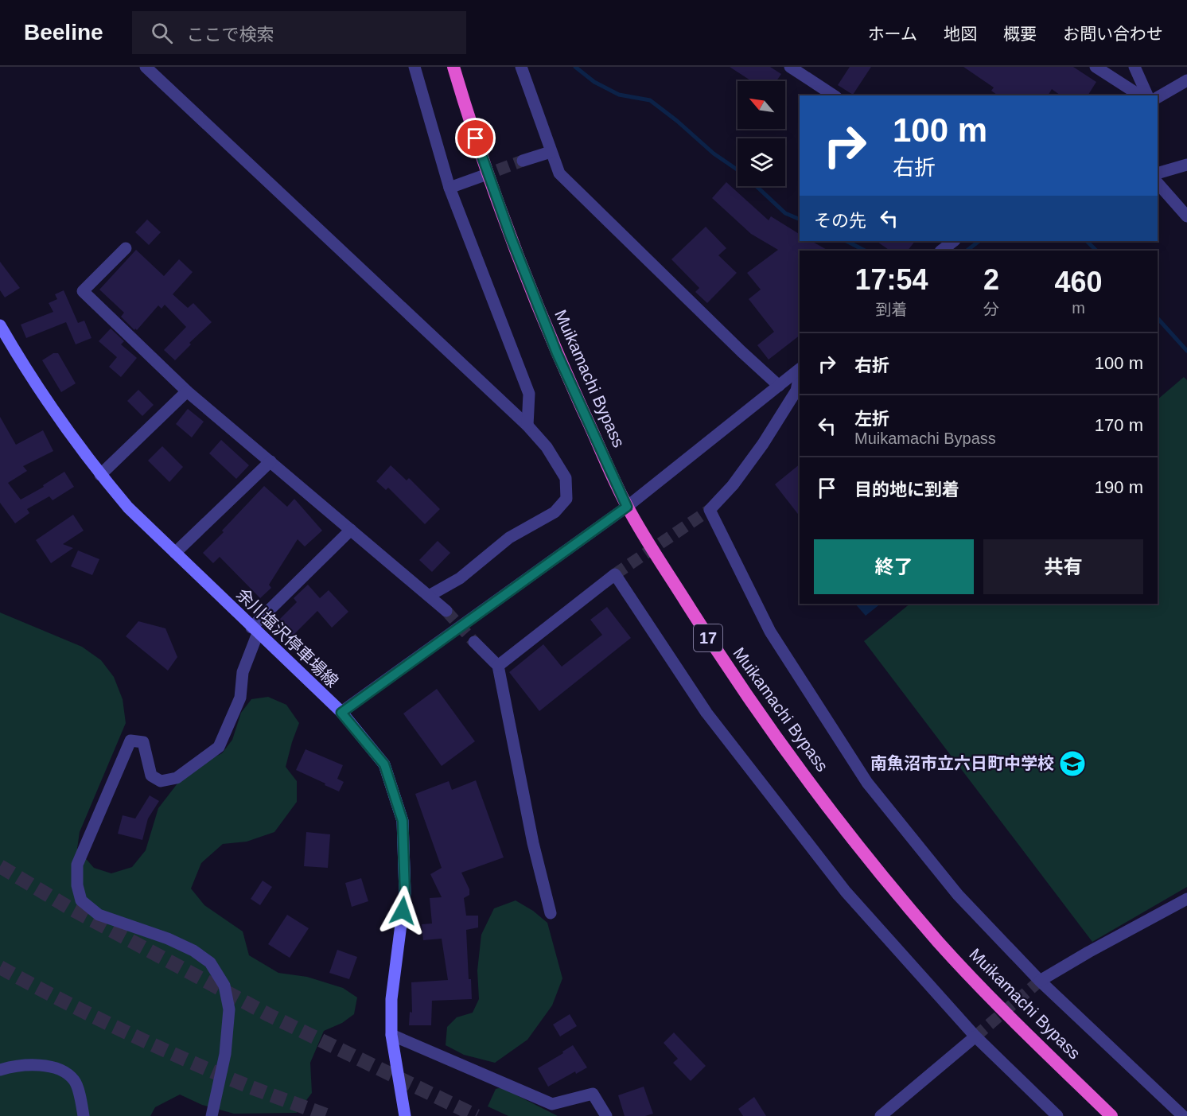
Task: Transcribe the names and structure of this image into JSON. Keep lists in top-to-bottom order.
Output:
{
  "streets": {
    "highway": ["Muikamachi Bypass", "17"],
    "main road": ["余川塩沢停車場線"]
  },
  "places": {
    "school or university": ["南魚沼市立六日町中学校"]
  },
  "north": "top left",
  "page": {
    "header": "Beeline",
    "search": "ここで検索",
    "nav": [
      "ホーム",
      "地図",
      "概要",
      "お問い合わせ"
    ],
    "turn": ["100 m", "右折"],
    "then": "その先",
    "eta": [
      "17:54",
      "到着",
      "2",
      "分",
      "460",
      "m"
    ],
    "list": [
      {
        "name": "右折",
        "value": "100 m"
      },
      {
        "name": "左折",
        "note": "Muikamachi Bypass",
        "value": "170 m"
      },
      {
        "name": "目的地に到着",
        "value": "190 m"
      }
    ],
    "buttons": ["終了", "共有"]
  }
}
